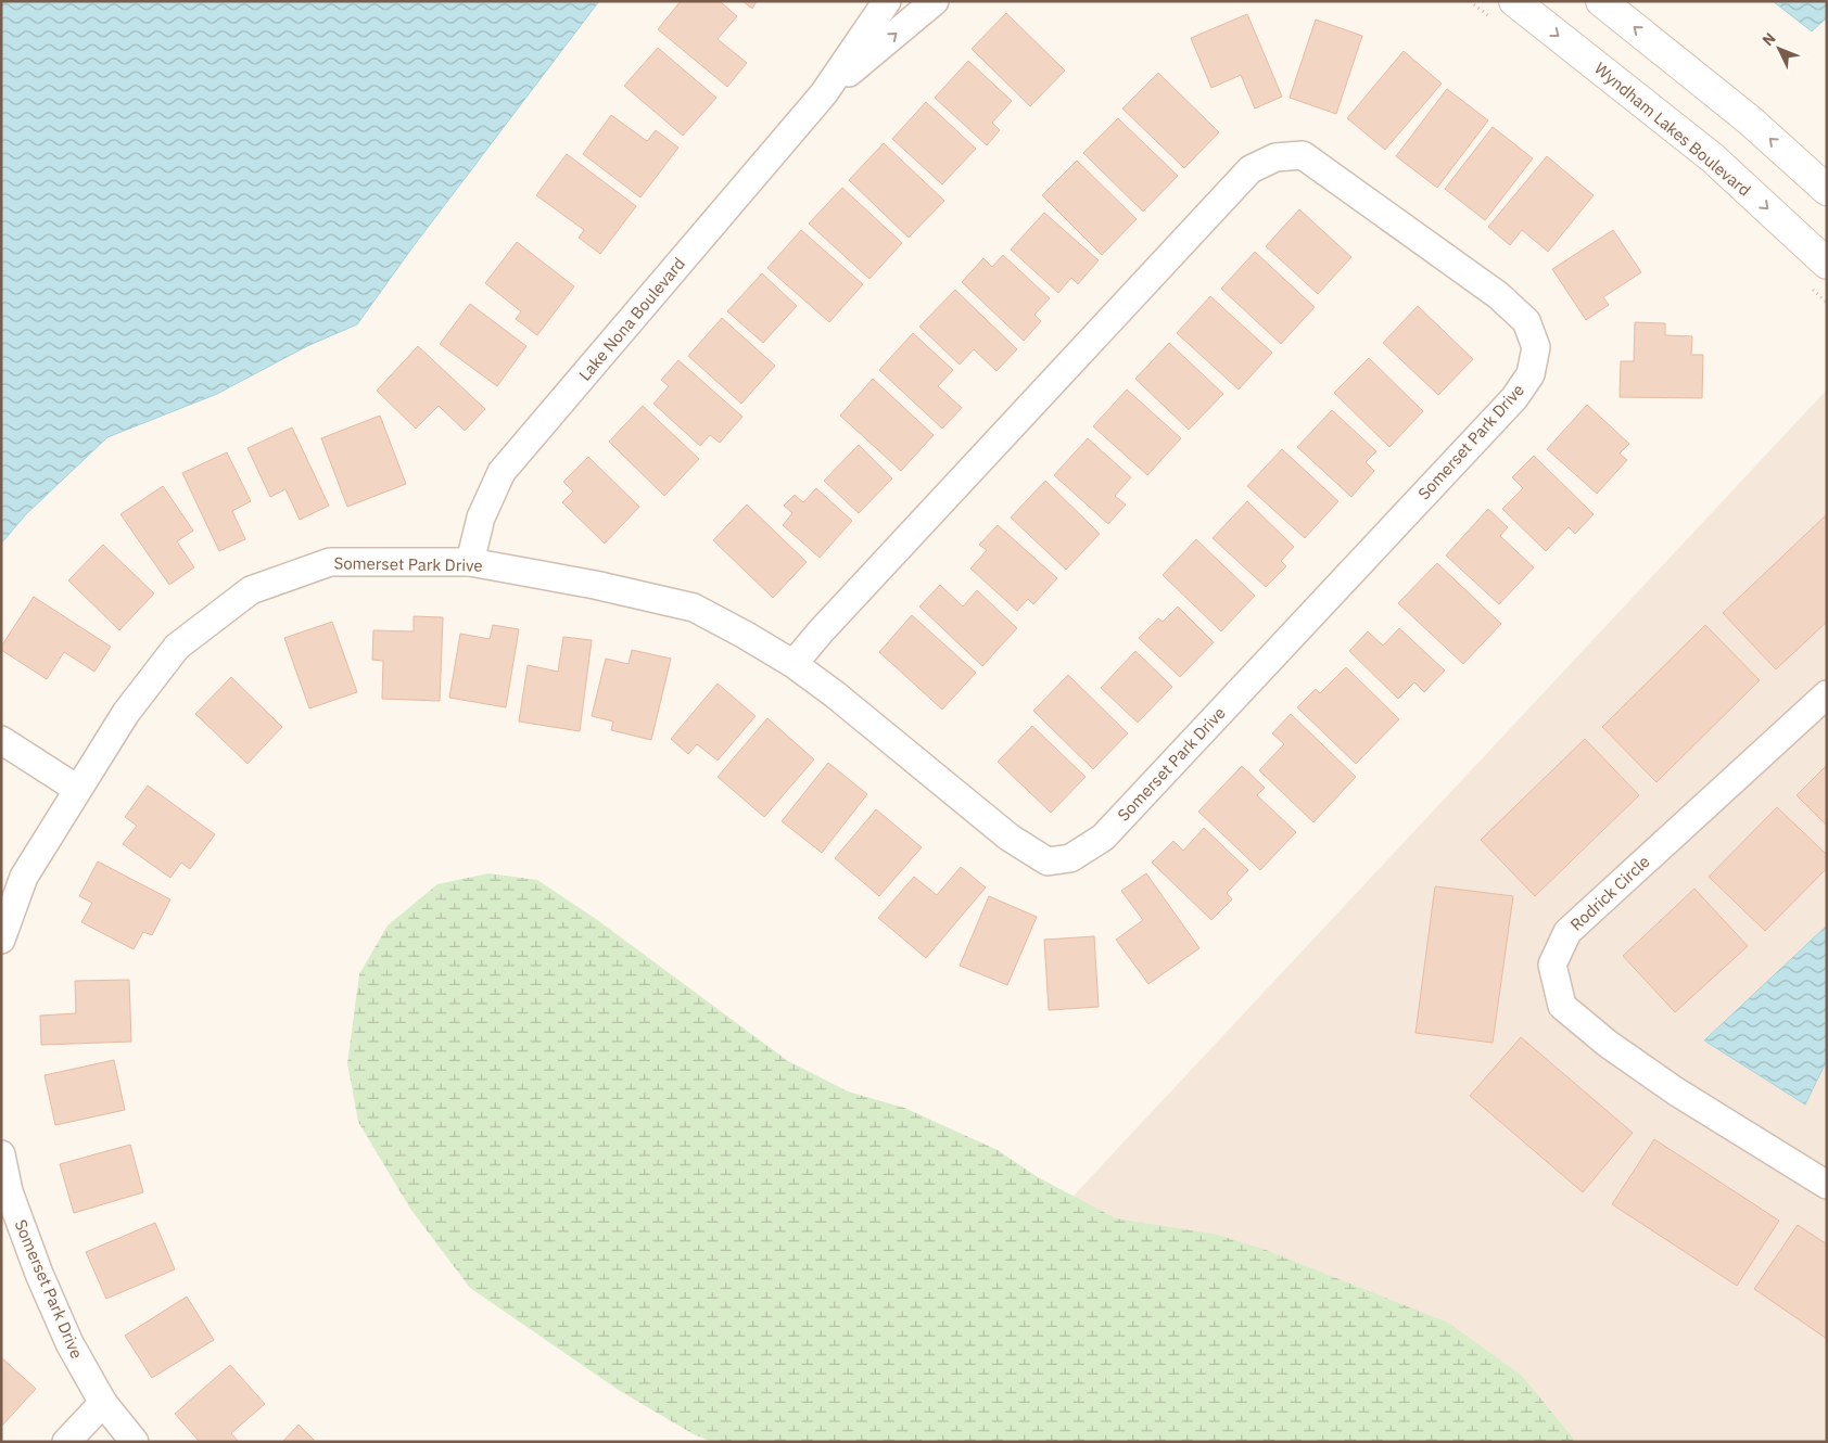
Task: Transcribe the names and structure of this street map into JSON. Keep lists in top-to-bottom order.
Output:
{
  "streets": {
    "street": [
      "Wyndham Lakes Boulevard",
      "Lake Nona Boulevard",
      "Somerset Park Drive",
      "Rodrick Circle"
    ]
  },
  "crossings": [
    ["Lake Nona Boulevard", "Somerset Park Drive"]
  ],
  "north": "top left"
}
